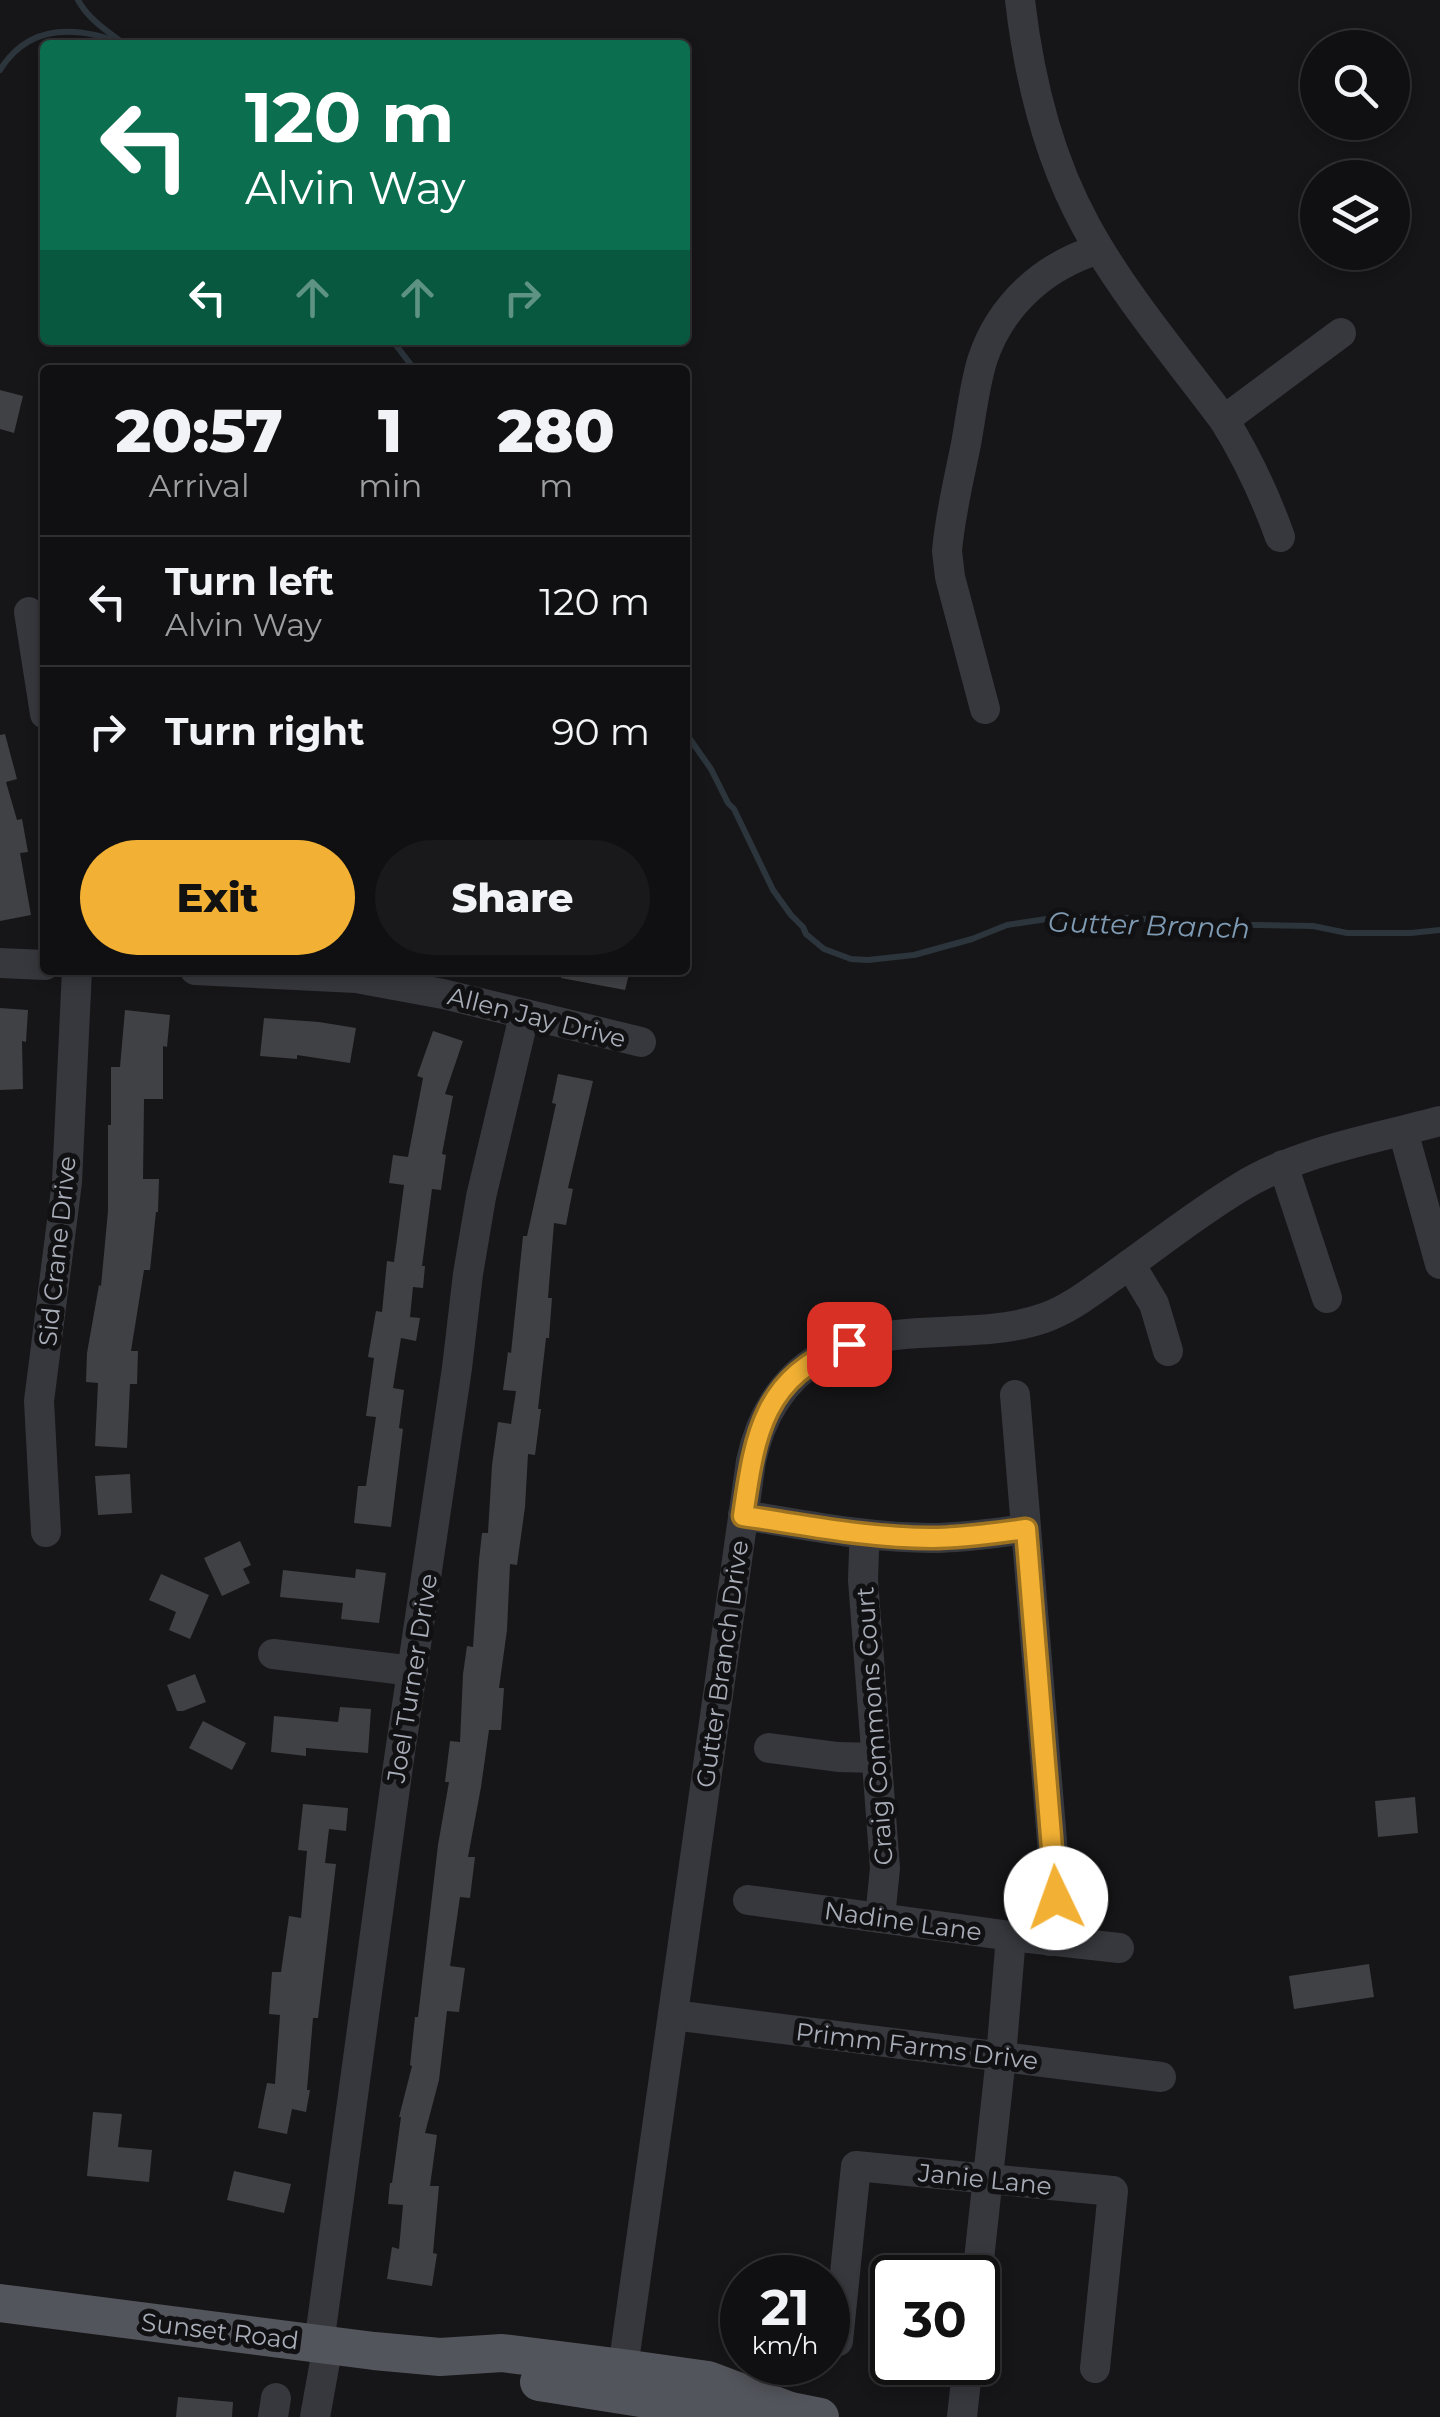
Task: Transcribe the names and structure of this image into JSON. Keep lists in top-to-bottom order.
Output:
{
  "streets": {
    "main road": ["Sunset Road"],
    "street": [
      "Allen Jay Drive",
      "Sid Crane Drive",
      "Gutter Branch Drive",
      "Joel Turner Drive",
      "Craig Commons Court",
      "Nadine Lane",
      "Primm Farms Drive",
      "Janie Lane"
    ]
  },
  "crossings": [
    ["Allen Jay Drive", "Joel Turner Drive"],
    ["Gutter Branch Drive", "Primm Farms Drive"],
    ["Gutter Branch Drive", "Sunset Road"],
    ["Joel Turner Drive", "Sunset Road"],
    ["Craig Commons Court", "Nadine Lane"]
  ],
  "water": ["Gutter Branch"],
  "page": {
    "turn": ["120 m", "Alvin Way"],
    "eta": [
      "20:57",
      "Arrival",
      "1",
      "min",
      "280",
      "m"
    ],
    "list": [
      {
        "name": "Turn left",
        "note": "Alvin Way",
        "value": "120 m"
      },
      {
        "name": "Turn right",
        "value": "90 m"
      }
    ],
    "buttons": ["Exit", "Share"],
    "speed": "21 km/h",
    "limit": "30"
  }
}
